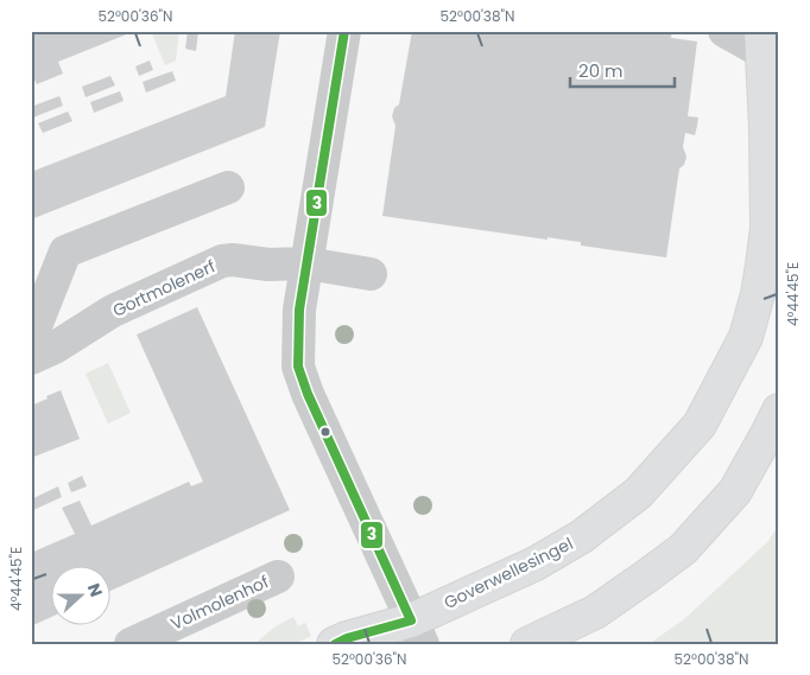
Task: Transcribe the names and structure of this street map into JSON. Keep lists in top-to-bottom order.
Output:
{
  "streets": {
    "main road": ["Goverwellesingel"],
    "street": ["Gortmolenerf", "Volmolenhof"]
  },
  "lines": ["transit line 3"],
  "scale_bar": "20 m",
  "north": "right",
  "coordinates": ["52°00'36\"N", "52°00'38\"N", "4°44'45\"E"]
}
